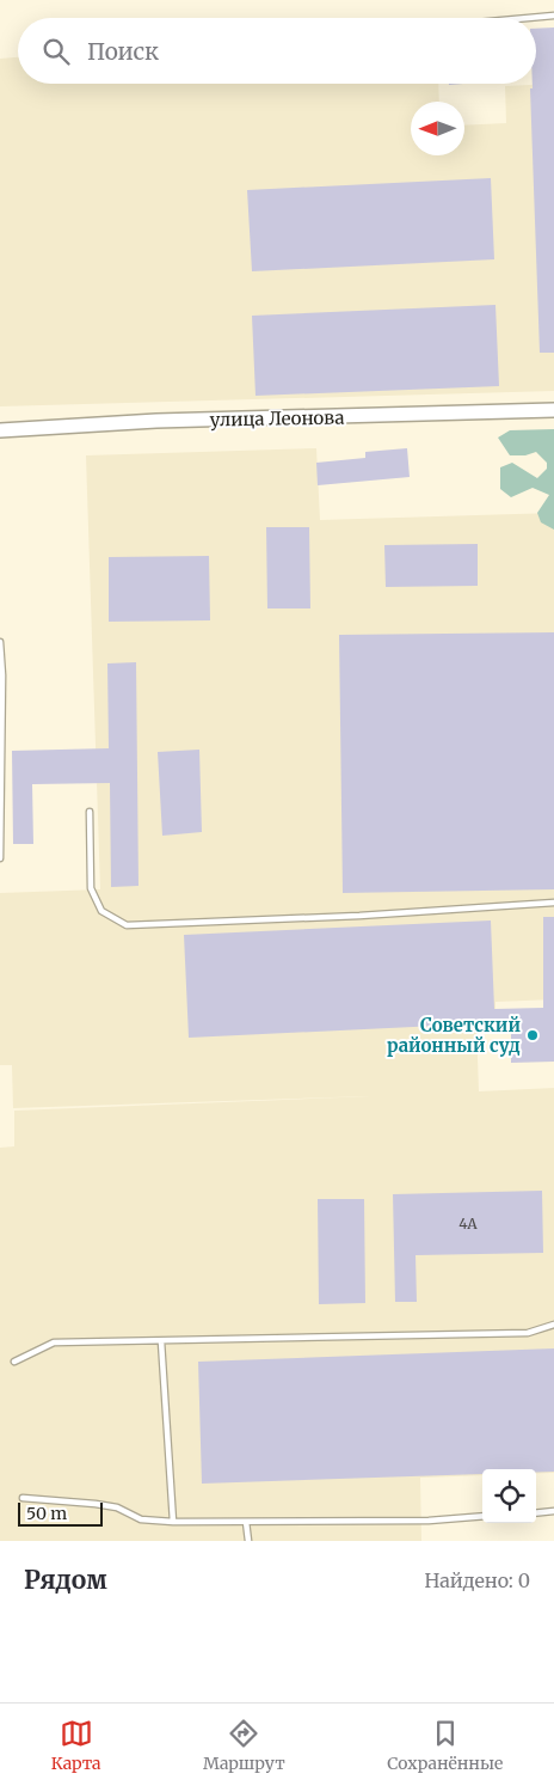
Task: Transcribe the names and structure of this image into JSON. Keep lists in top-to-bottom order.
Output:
{
  "streets": {
    "street": ["улица Леонова"]
  },
  "places": ["Советский районный суд"],
  "house_numbers": ["4А"],
  "scale_bar": "50 m",
  "north": "left",
  "page": {
    "search": "Поиск",
    "scale": "50 m",
    "heading": ["Рядом", "Найдено: 0"],
    "nav": ["Карта", "Маршрут", "Сохранённые"]
  }
}
